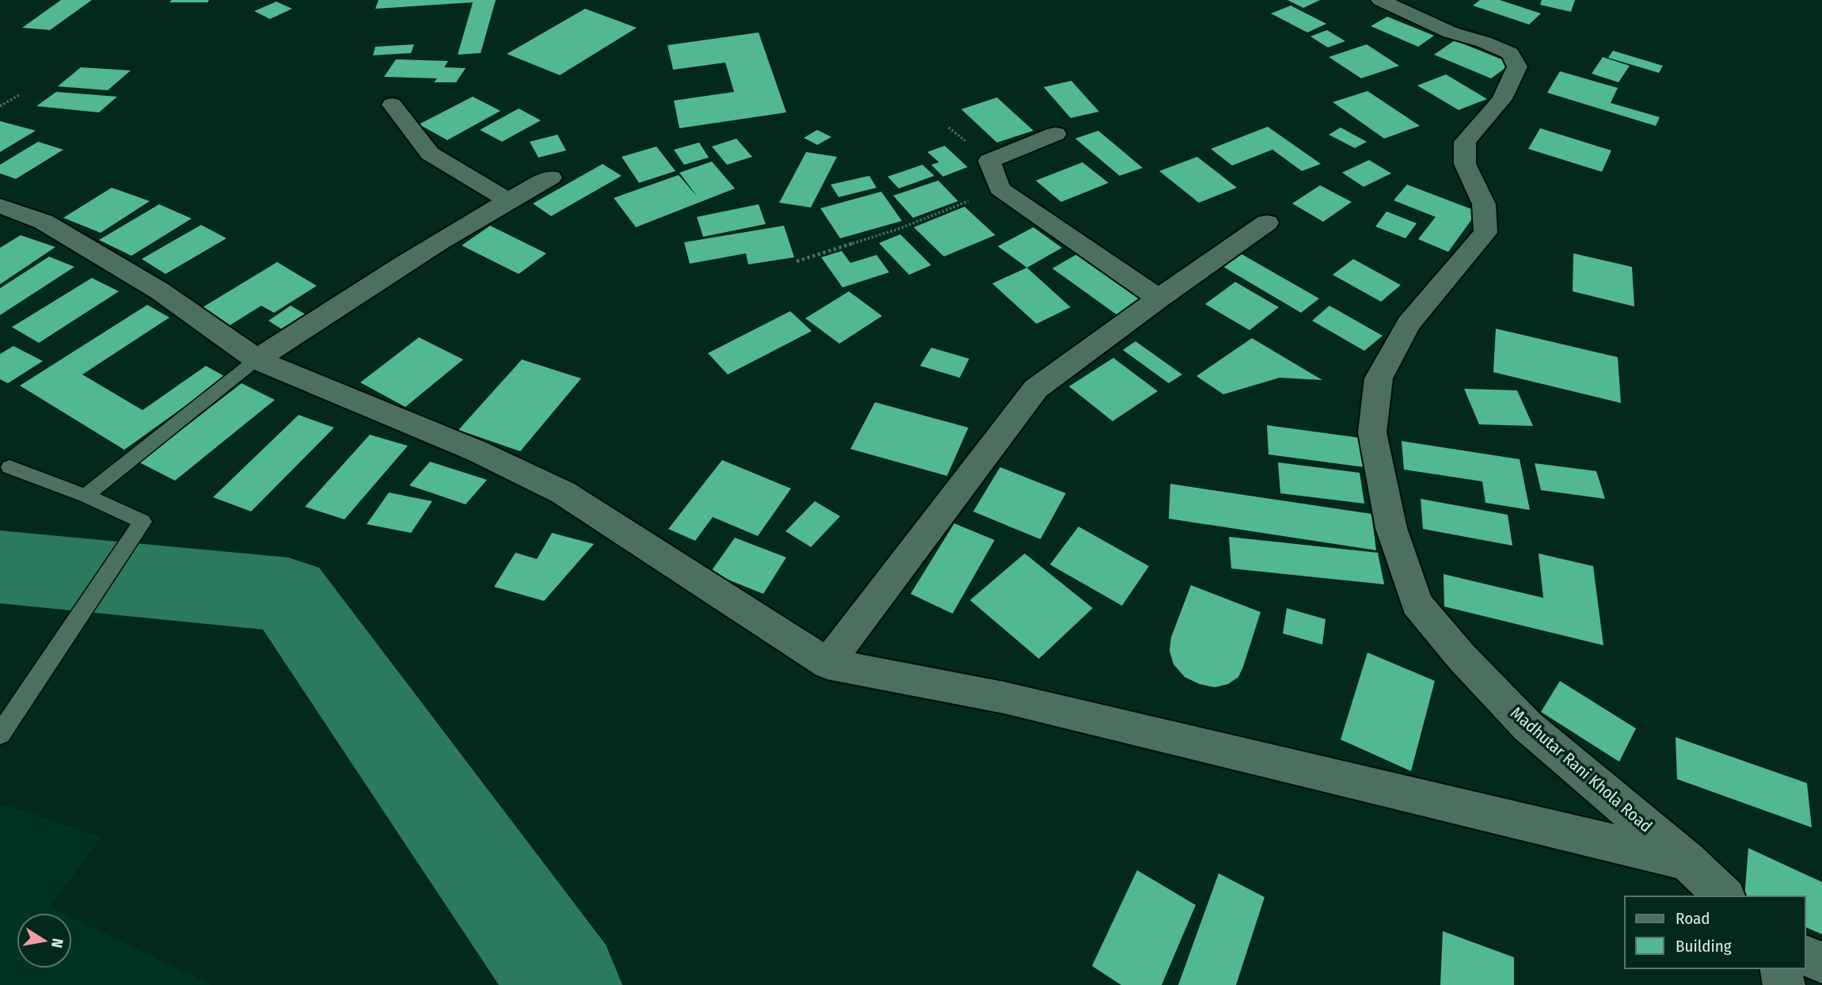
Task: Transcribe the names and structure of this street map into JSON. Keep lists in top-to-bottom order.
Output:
{
  "streets": {
    "street": ["Madhutar Rani Khola Road"]
  },
  "legend": ["Road", "Building"],
  "north": "right"
}
